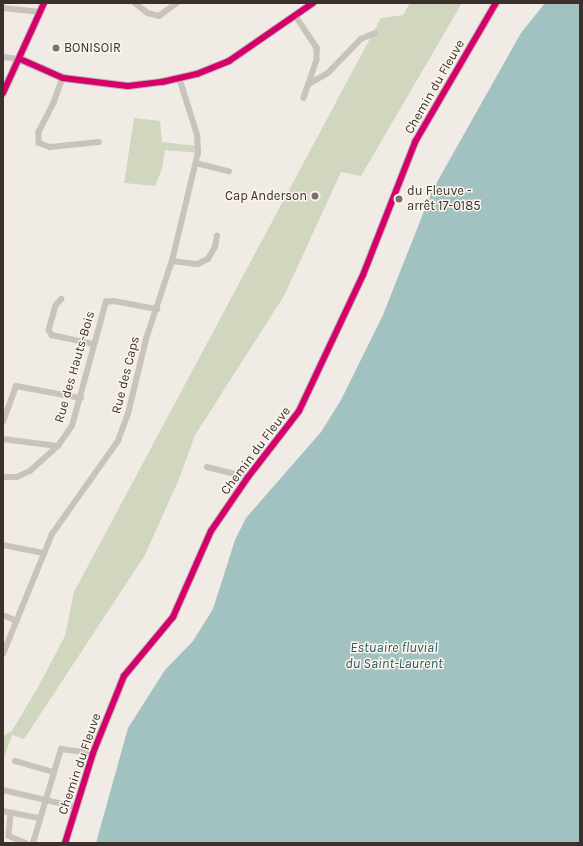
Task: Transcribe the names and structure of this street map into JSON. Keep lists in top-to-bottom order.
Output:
{
  "streets": {
    "street": ["Chemin du Fleuve", "Rue des Hauts-Bois", "Rue des Caps"]
  },
  "crossings": [
    ["Rue des Hauts-Bois", "Rue des Caps"]
  ],
  "water": ["Estuaire fluvial du Saint-Laurent"],
  "places": ["BONISOIR", "Cap Anderson", "du Fleuve - arrêt 17-0185"]
}
